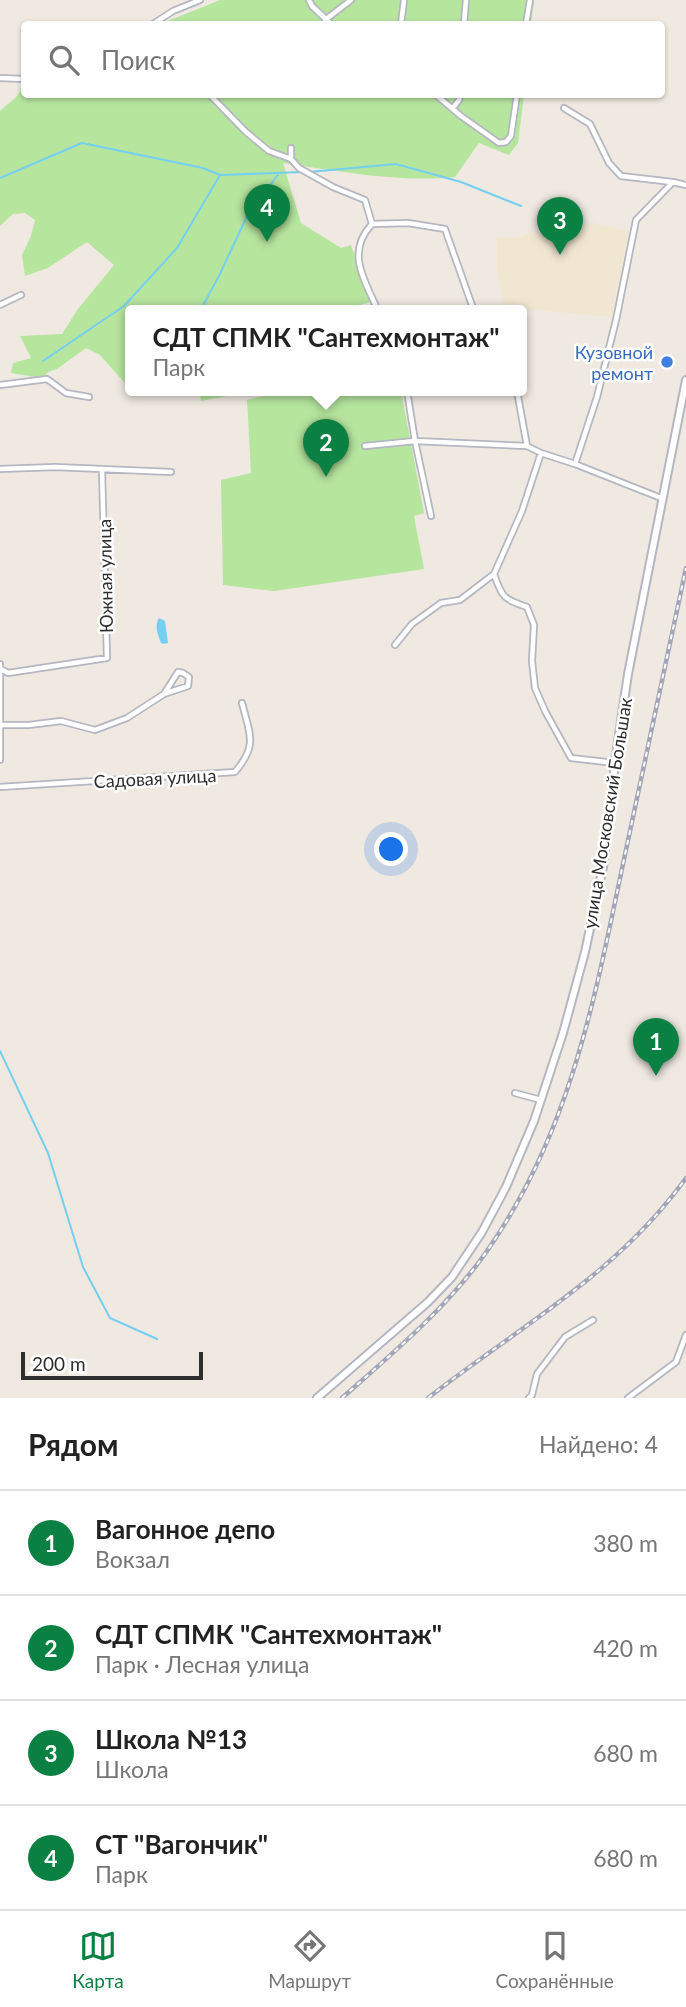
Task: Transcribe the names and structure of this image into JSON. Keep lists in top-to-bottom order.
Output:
{
  "streets": {
    "street": ["Южная улица", "Садовая улица", "улица Московский Большак"]
  },
  "places": ["Кузовной ремонт"],
  "scale_bar": "200 m",
  "page": {
    "search": "Поиск",
    "pins": [
      "4",
      "3",
      "2",
      "1"
    ],
    "popup": ["СДТ СПМК \"Сантехмонтаж\"", "Парк"],
    "scale": "200 m",
    "heading": ["Рядом", "Найдено: 4"],
    "list": [
      {
        "mark": "1",
        "name": "Вагонное депо",
        "note": "Вокзал",
        "value": "380 m"
      },
      {
        "mark": "2",
        "name": "СДТ СПМК \"Сантехмонтаж\"",
        "note": "Парк · Лесная улица",
        "value": "420 m"
      },
      {
        "mark": "3",
        "name": "Школа №13",
        "note": "Школа",
        "value": "680 m"
      },
      {
        "mark": "4",
        "name": "СТ \"Вагончик\"",
        "note": "Парк",
        "value": "680 m"
      }
    ],
    "nav": ["Карта", "Маршрут", "Сохранённые"]
  }
}
